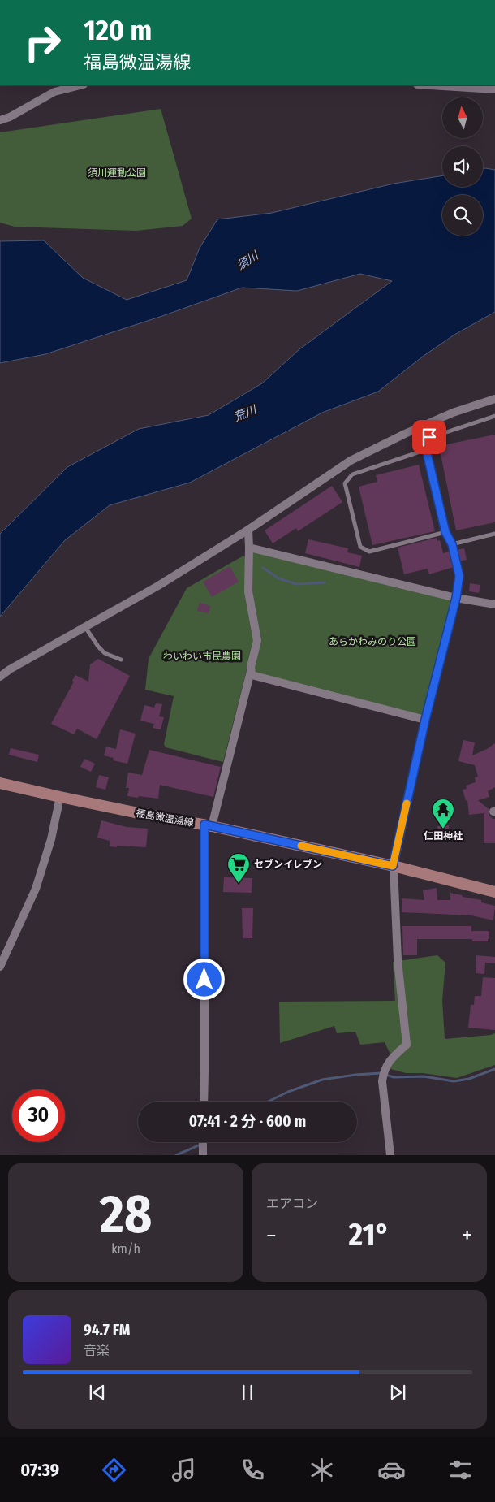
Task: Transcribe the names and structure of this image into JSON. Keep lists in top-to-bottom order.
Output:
{
  "streets": {
    "main road": ["福島微温湯線"]
  },
  "water": ["須川", "荒川"],
  "parks": ["須川運動公園", "あらかわみのり公園", "わいわい市民農園"],
  "places": {
    "temple": ["仁田神社"],
    "supermarket": ["セブンイレブン"]
  },
  "north": "top",
  "page": {
    "turn": ["120 m", "福島微温湯線"],
    "limit": "30",
    "trip": "07:41 · 2 分 · 600 m",
    "tile": [
      ["28", "km/h"],
      "エアコン"
    ],
    "heat": ["−", "21°", "+"],
    "song": ["94.7 FM", "音楽"],
    "tabs": "07:39"
  }
}
